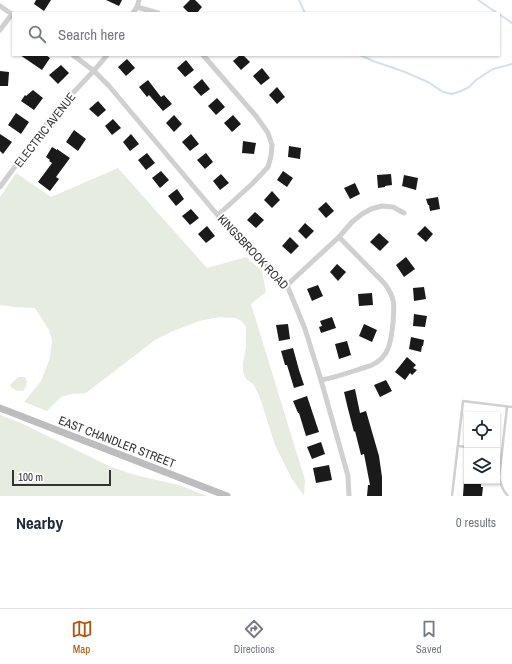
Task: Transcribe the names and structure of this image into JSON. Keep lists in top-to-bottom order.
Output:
{
  "streets": {
    "street": ["ELECTRIC AVENUE", "KINGSBROOK ROAD", "EAST CHANDLER STREET"]
  },
  "crossings": [
    ["ELECTRIC AVENUE", "KINGSBROOK ROAD"]
  ],
  "scale_bar": "100 m",
  "page": {
    "search": "Search here",
    "scale": "100 m",
    "heading": ["Nearby", "0 results"],
    "nav": ["Map", "Directions", "Saved"]
  }
}
